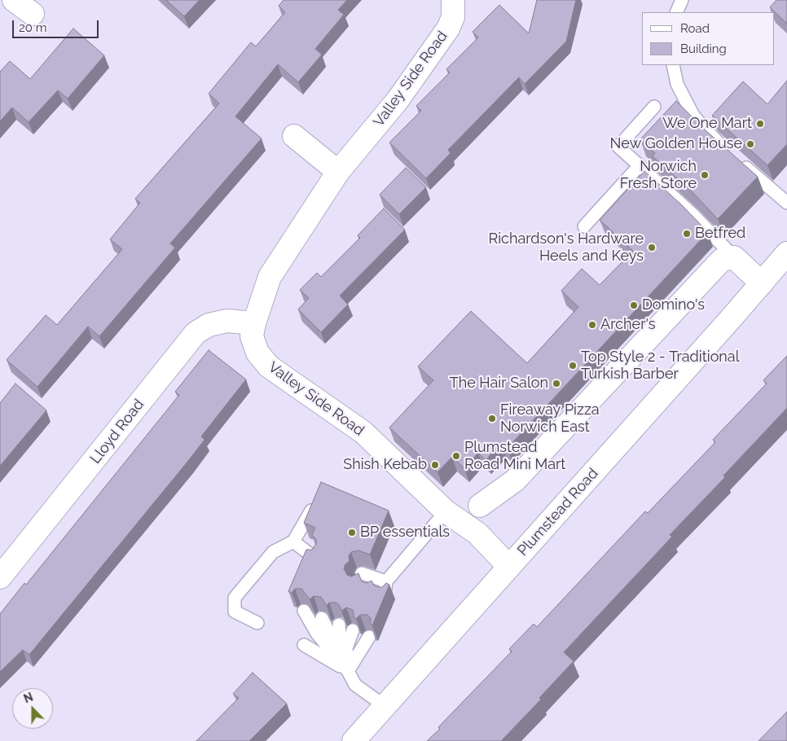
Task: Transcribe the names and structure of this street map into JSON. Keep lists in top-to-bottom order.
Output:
{
  "streets": {
    "street": ["Valley Side Road", "Lloyd Road", "Plumstead Road"]
  },
  "crossings": [
    ["Valley Side Road", "Lloyd Road"],
    ["Valley Side Road", "Plumstead Road"]
  ],
  "places": [
    "We One Mart",
    "New Golden House",
    "Norwich Fresh Store",
    "Betfred",
    "Richardson's Hardware Heels and Keys",
    "Domino's",
    "Archer's",
    "Top Style 2 - Traditional Turkish Barber",
    "The Hair Salon",
    "Fireaway Pizza Norwich East",
    "Plumstead Road Mini Mart",
    "Shish Kebab",
    "BP essentials"
  ],
  "legend": ["Road", "Building"],
  "scale_bar": "20 m",
  "north": "top"
}
